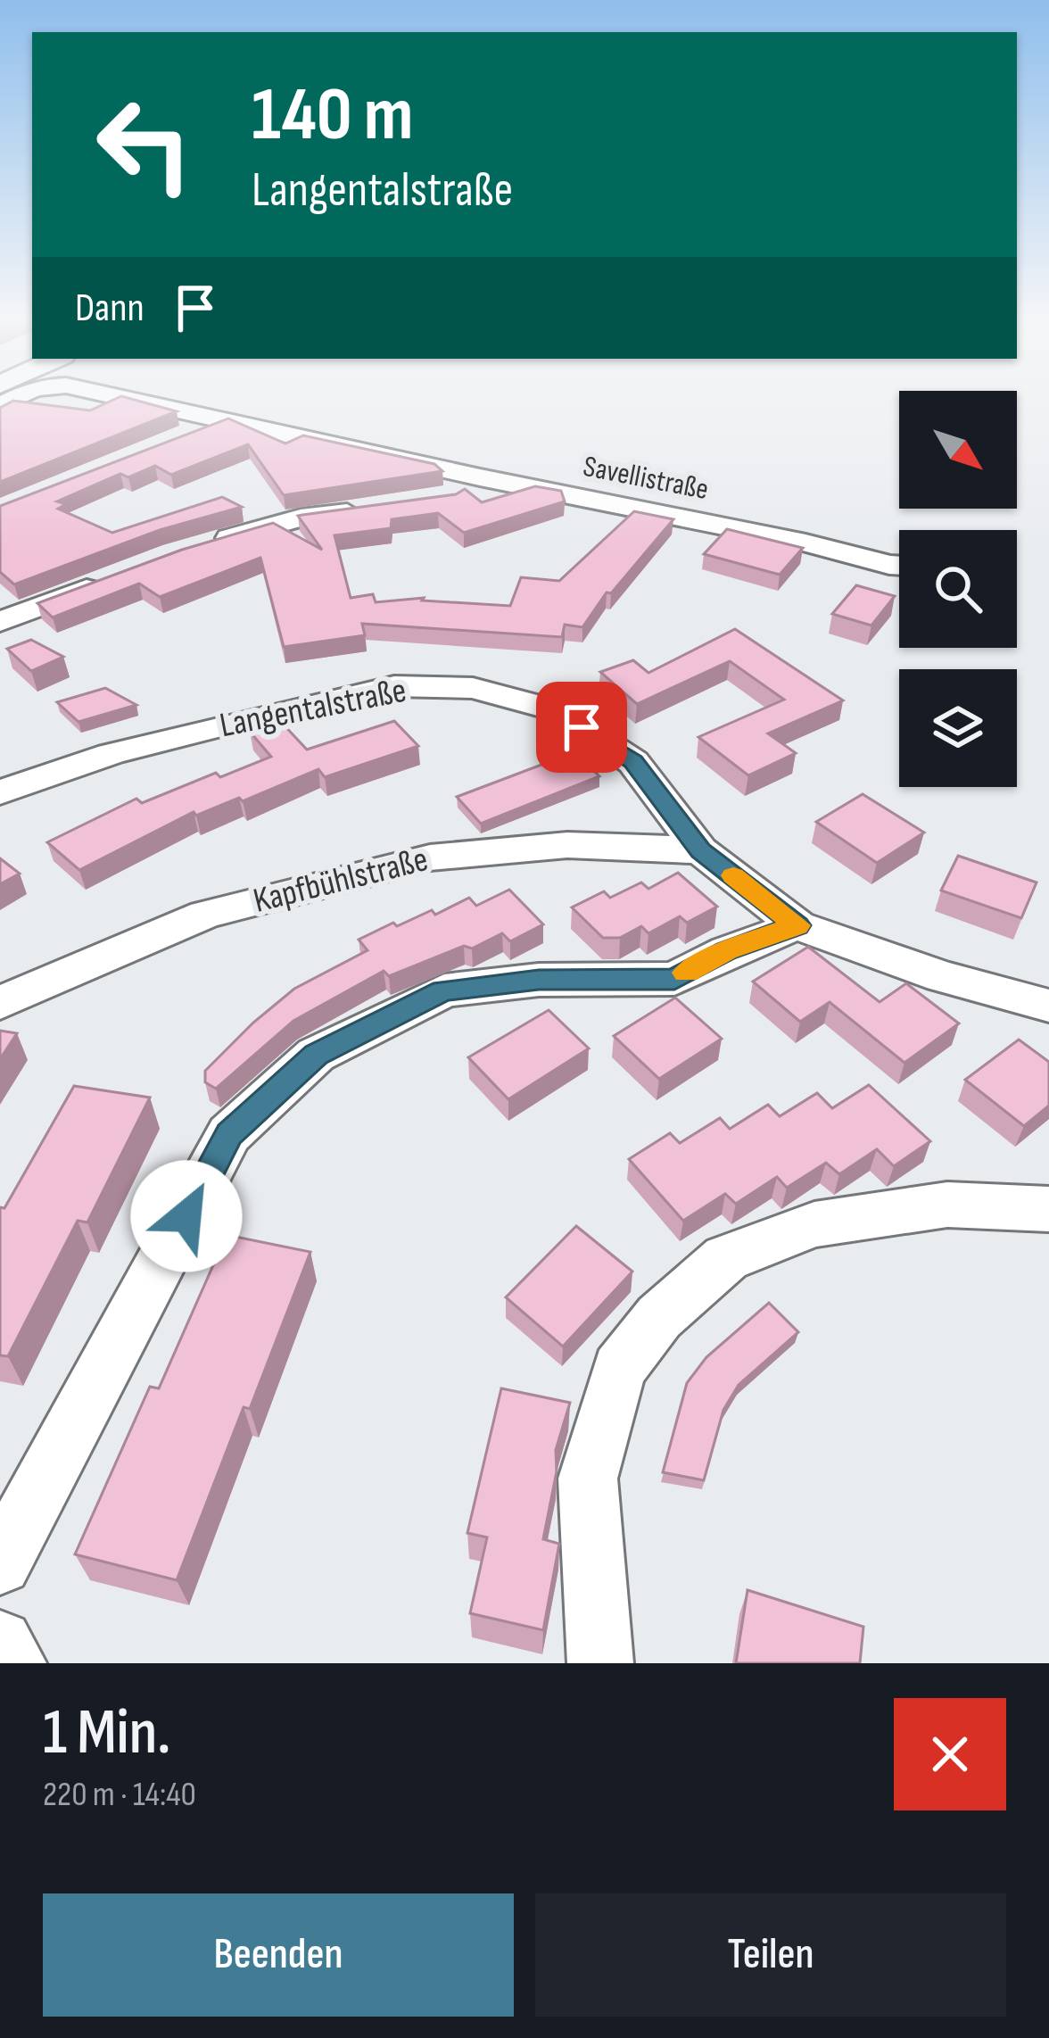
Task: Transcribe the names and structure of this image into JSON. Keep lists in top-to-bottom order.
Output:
{
  "streets": {
    "street": ["Savellistraße", "Langentalstraße", "Kapfbühlstraße"]
  },
  "crossings": [
    ["Langentalstraße", "Kapfbühlstraße"]
  ],
  "north": "bottom right",
  "page": {
    "turn": ["140 m", "Langentalstraße"],
    "then": "Dann",
    "heading": ["1 Min.", "220 m · 14:40"],
    "buttons": ["Beenden", "Teilen"]
  }
}
